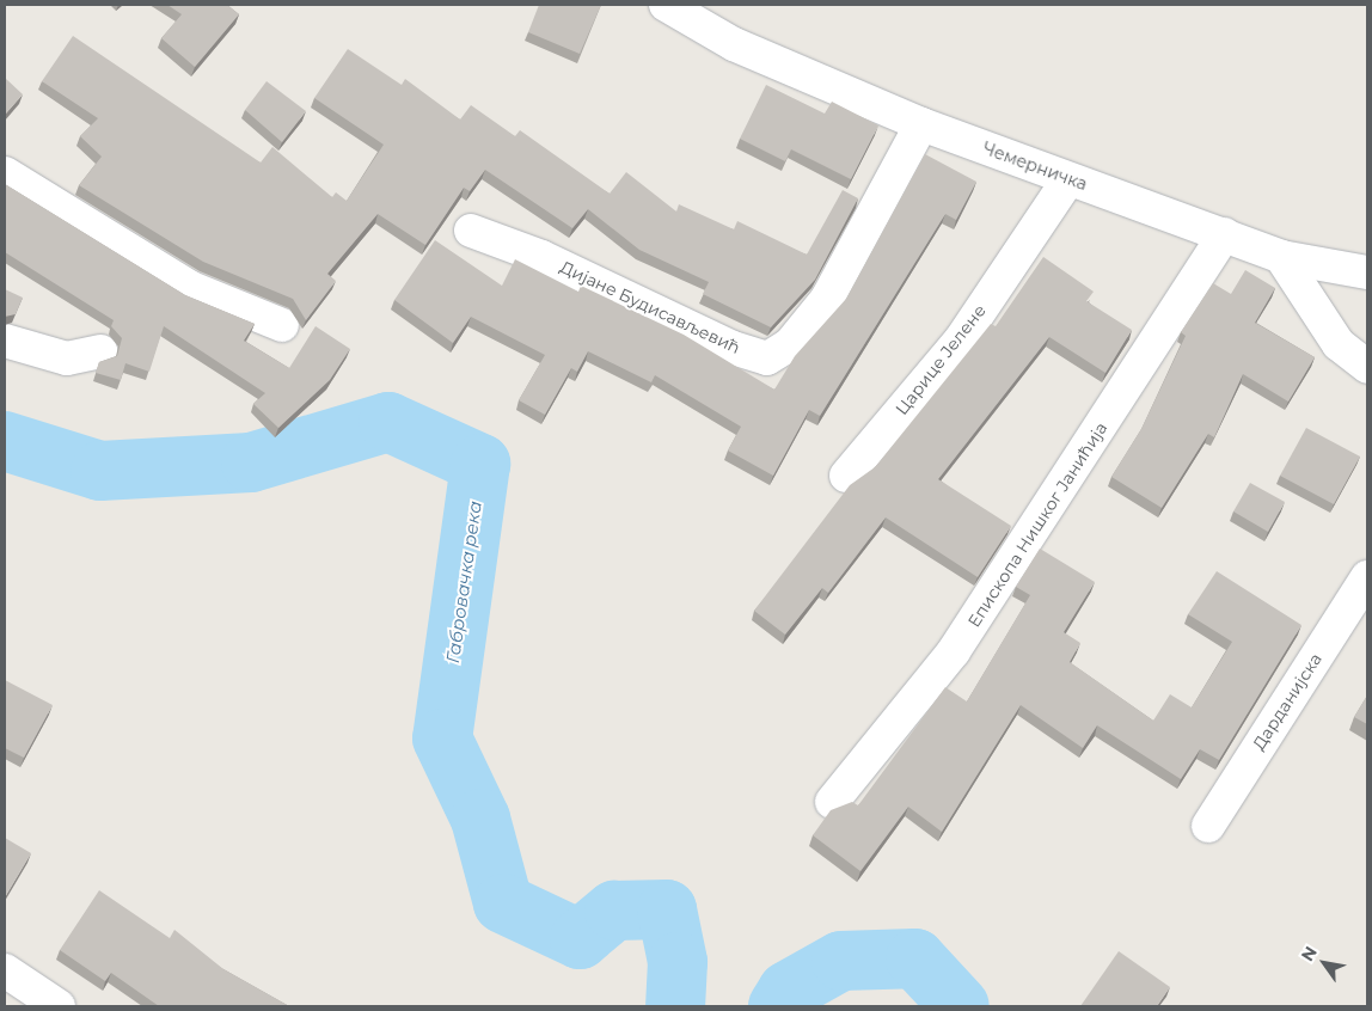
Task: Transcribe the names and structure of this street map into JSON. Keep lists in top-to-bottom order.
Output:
{
  "streets": {
    "street": [
      "Чемерничка",
      "Дијане Будисављевић",
      "Царице Јелене",
      "Епископа Нишког Јанићија",
      "Дарданијска"
    ]
  },
  "crossings": [
    ["Чемерничка", "Дијане Будисављевић"],
    ["Чемерничка", "Царице Јелене"],
    ["Чемерничка", "Епископа Нишког Јанићија"]
  ],
  "water": ["Габровачка река"],
  "north": "top left"
}
